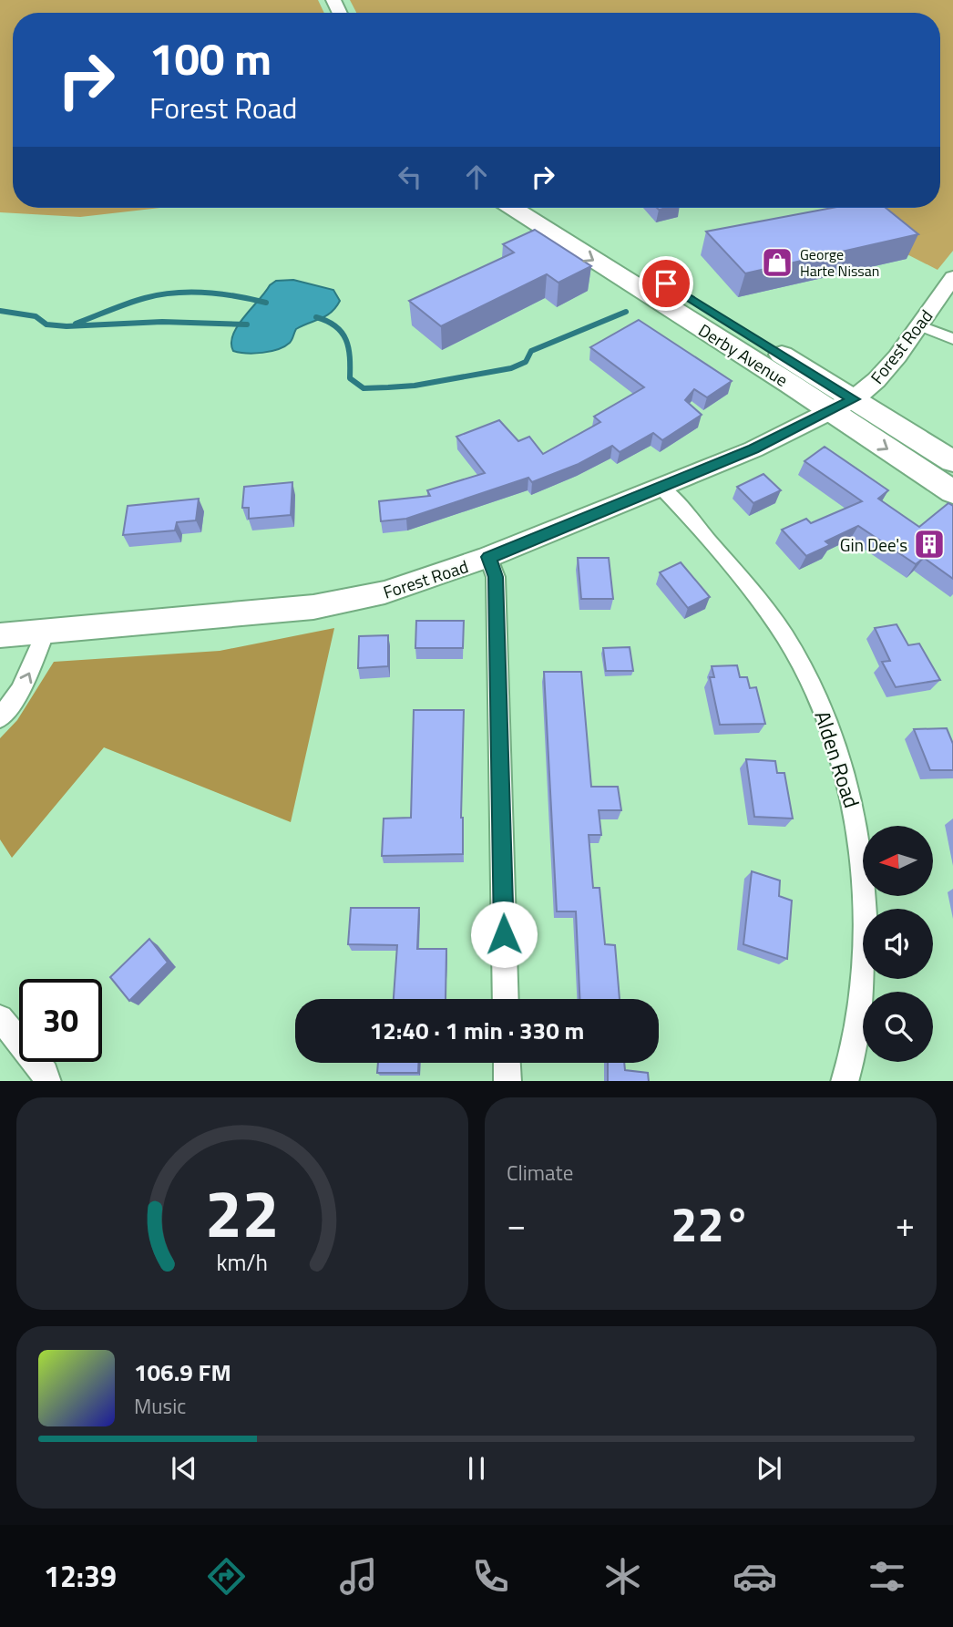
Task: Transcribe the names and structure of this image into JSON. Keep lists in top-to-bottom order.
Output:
{
  "streets": {
    "highway": ["Derby Avenue"],
    "main road": ["Forest Road"],
    "street": ["Alden Road"]
  },
  "crossings": [
    ["Forest Road", "Derby Avenue"],
    ["Forest Road", "Alden Road"]
  ],
  "places": {
    "shop": ["George Harte Nissan"],
    "building": ["Gin Dee's"]
  },
  "north": "left",
  "page": {
    "turn": ["100 m", "Forest Road"],
    "limit": "30",
    "trip": "12:40 · 1 min · 330 m",
    "tile": "Climate",
    "heat": ["−", "22°", "+"],
    "song": ["106.9 FM", "Music"],
    "tabs": "12:39",
    "gauge": ["22", "km/h"]
  }
}
